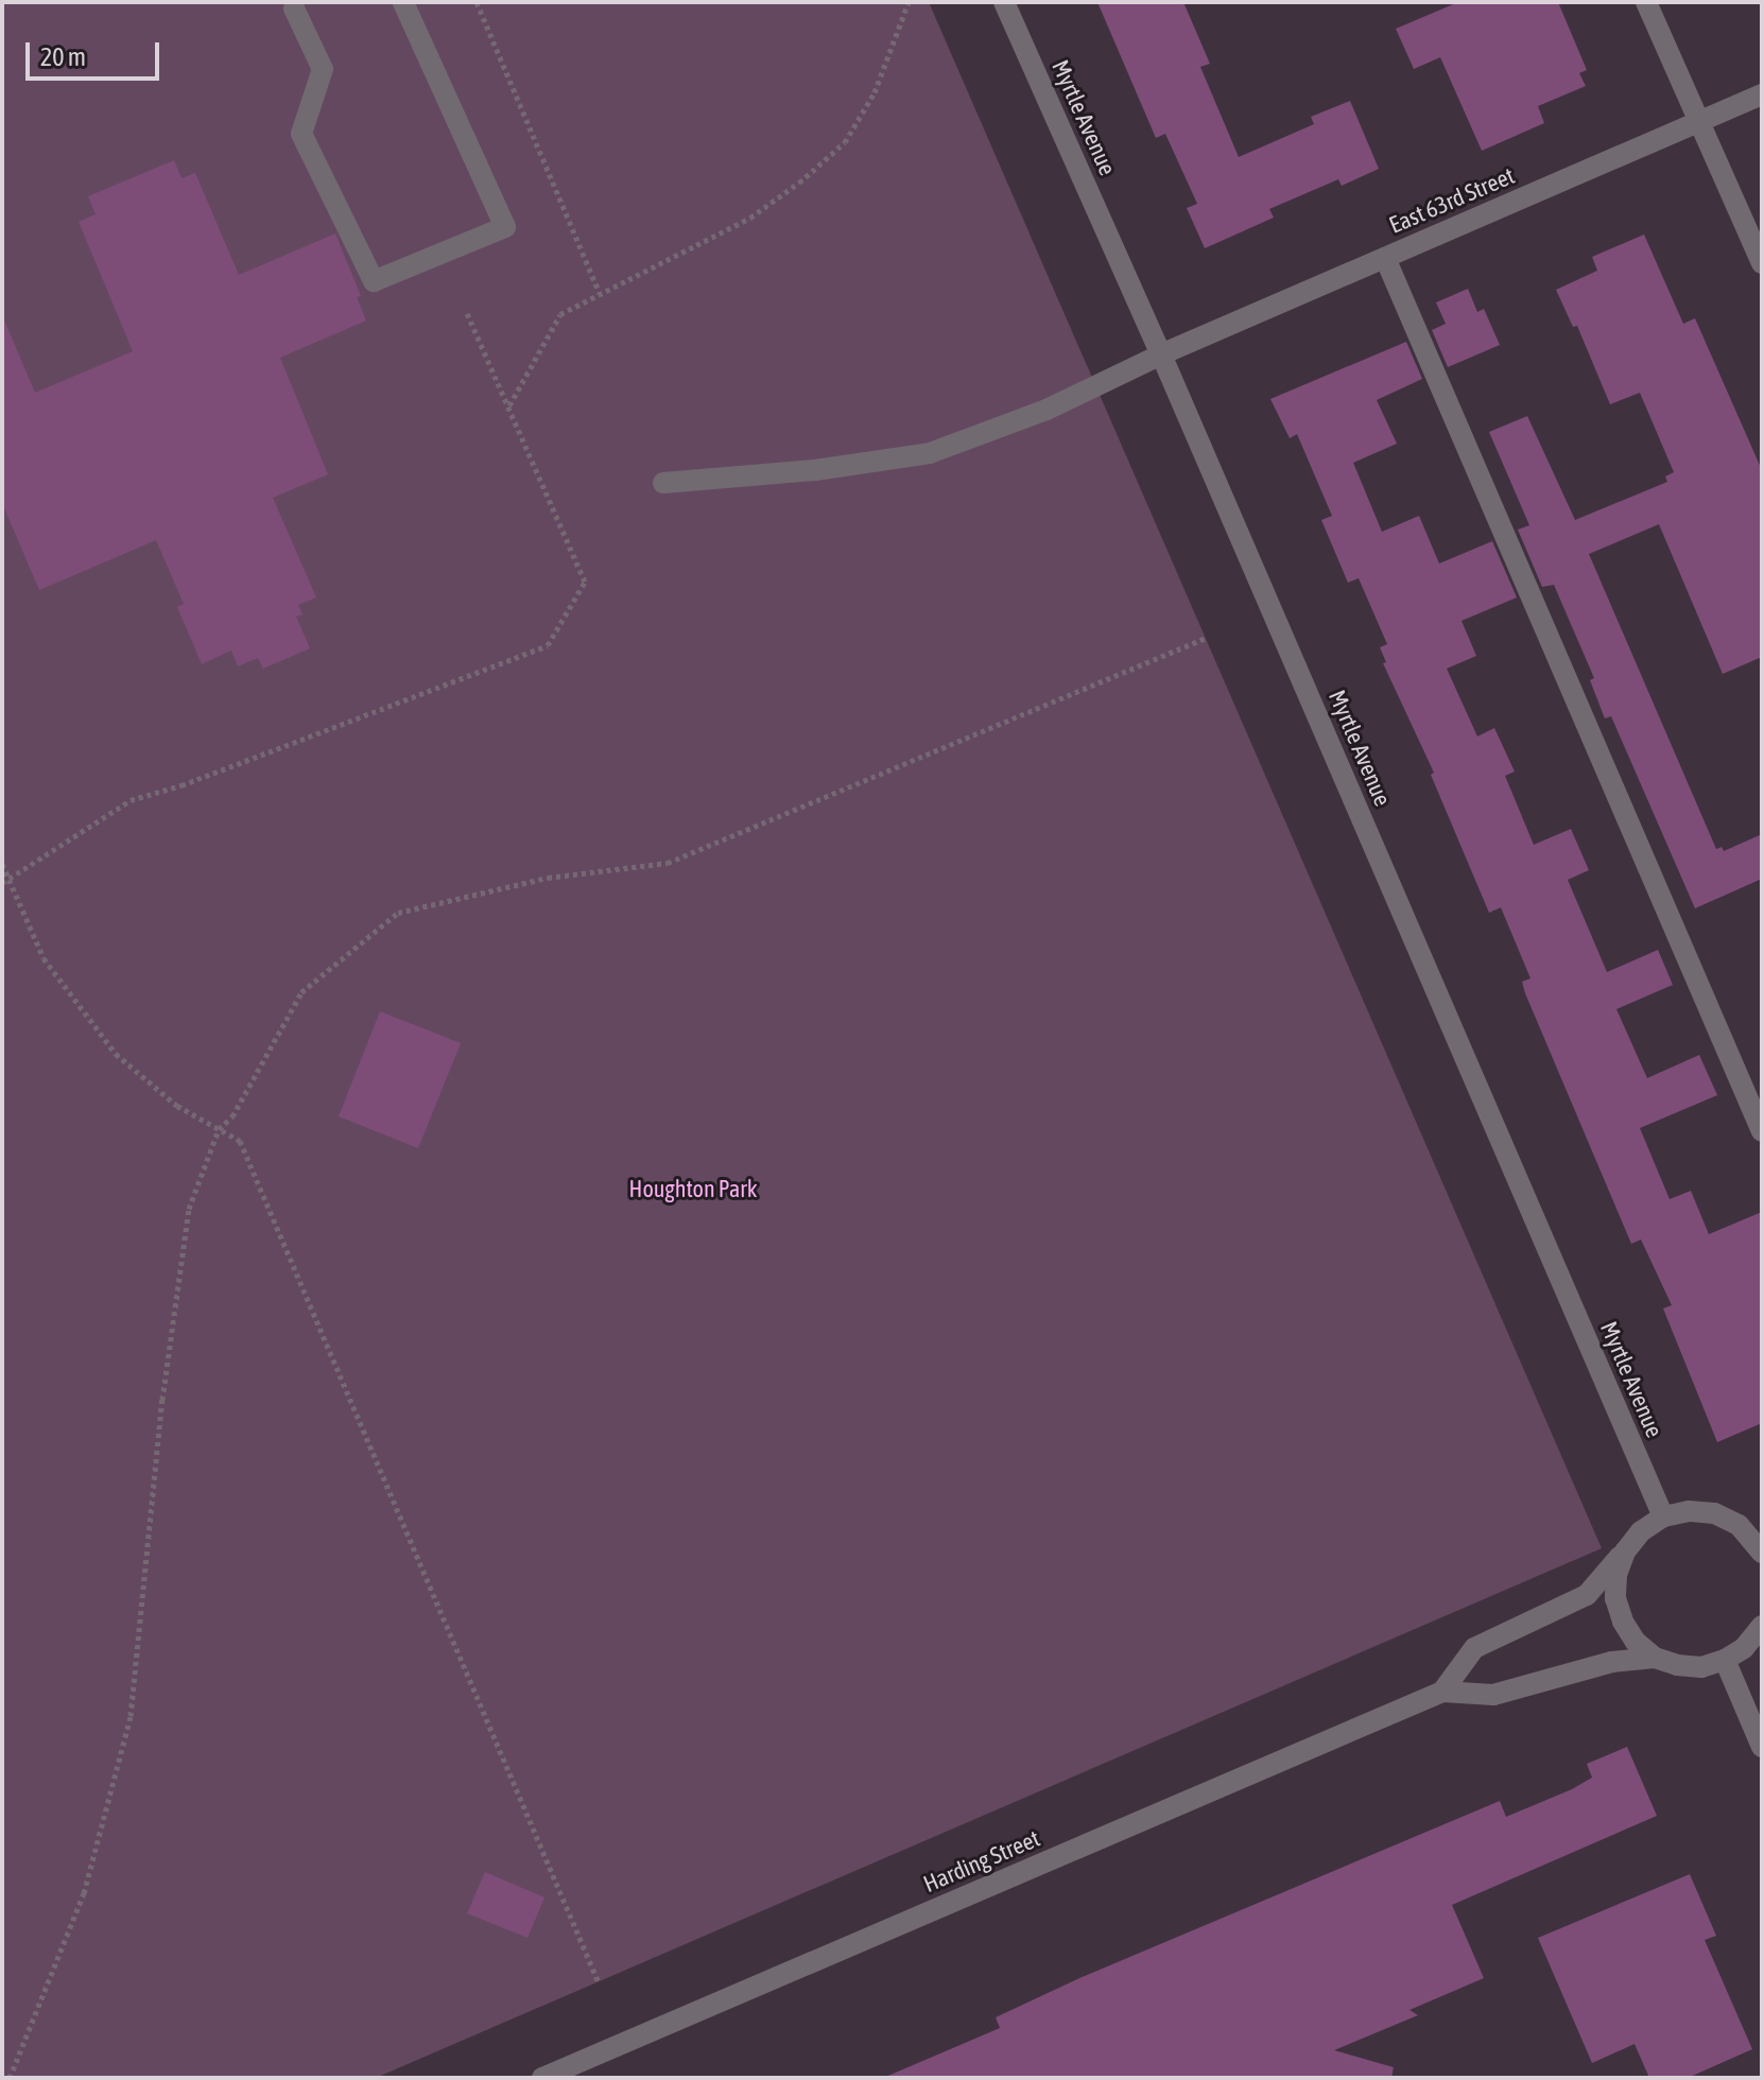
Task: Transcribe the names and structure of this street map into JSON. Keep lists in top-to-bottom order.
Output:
{
  "streets": {
    "street": ["Myrtle Avenue", "East 63rd Street", "Harding Street"]
  },
  "crossings": [
    ["Myrtle Avenue", "East 63rd Street"]
  ],
  "parks": ["Houghton Park"],
  "scale_bar": "20 m"
}
